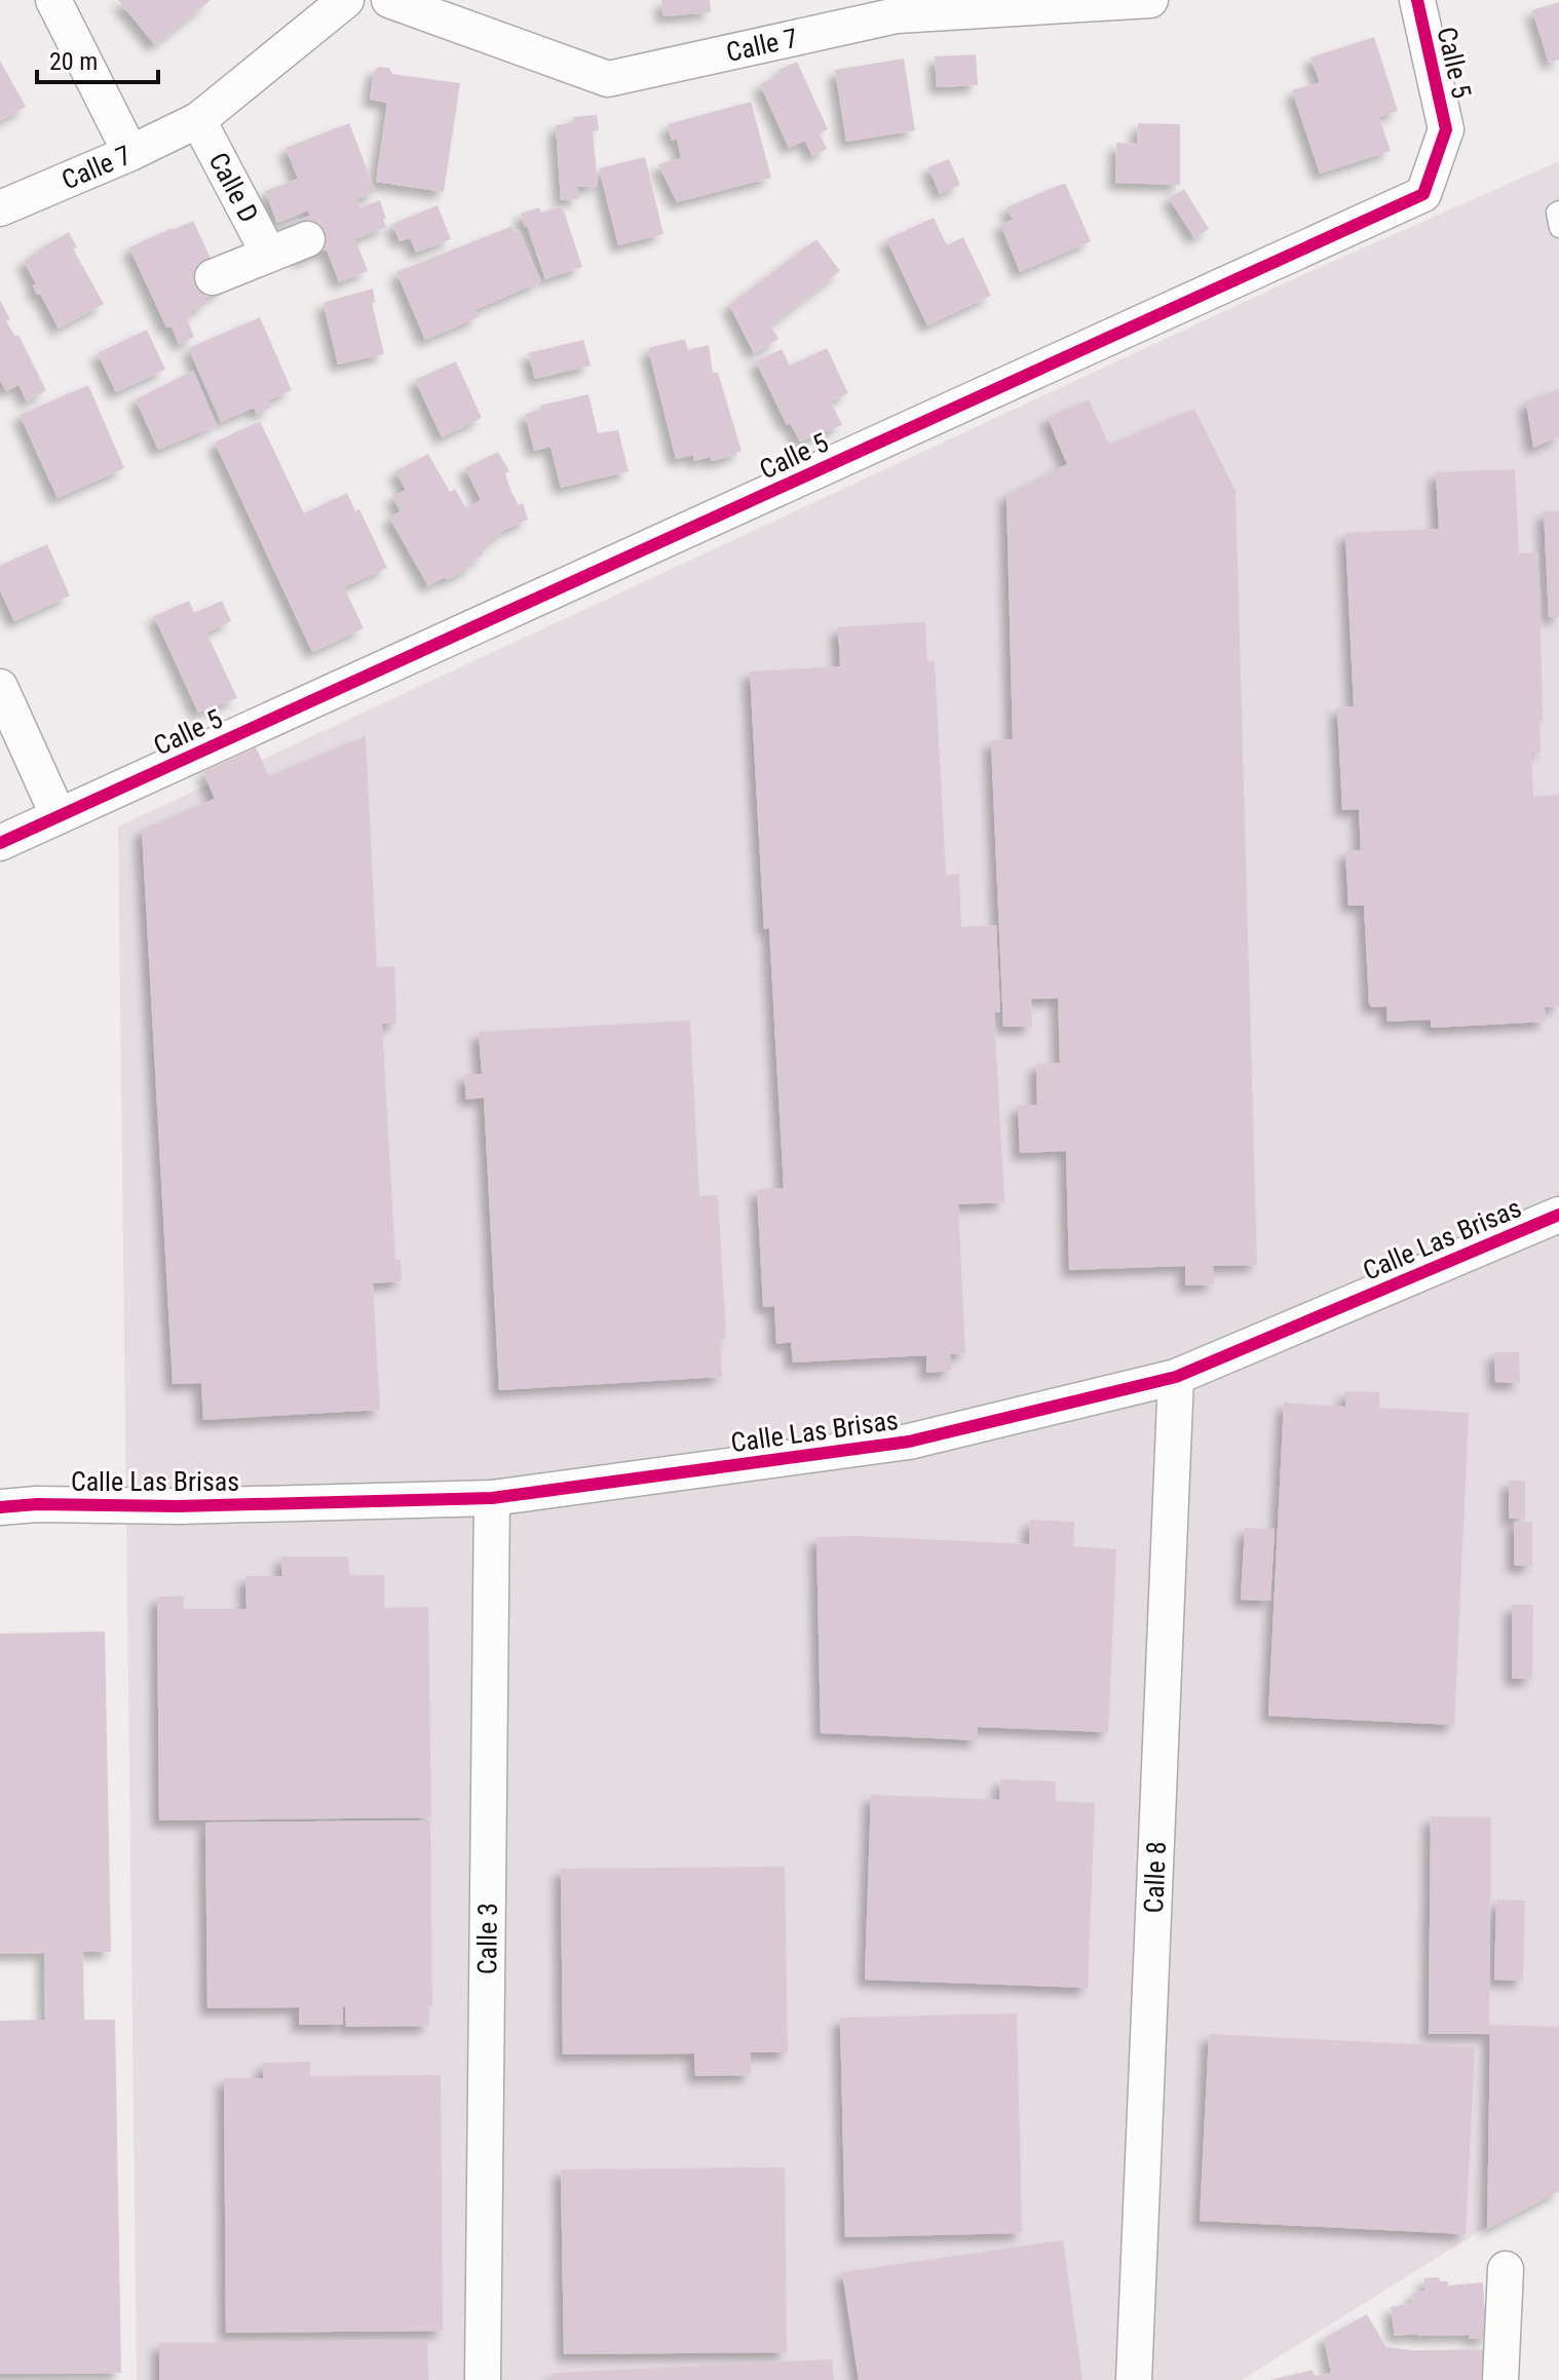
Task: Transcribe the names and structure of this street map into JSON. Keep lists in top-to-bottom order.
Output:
{
  "streets": {
    "street": [
      "Calle 7",
      "Calle 5",
      "Calle D",
      "Calle Las Brisas",
      "Calle 8",
      "Calle 3"
    ]
  },
  "crossings": [
    ["Calle 7", "Calle D"],
    ["Calle Las Brisas", "Calle 8"],
    ["Calle Las Brisas", "Calle 3"]
  ],
  "scale_bar": "20 m"
}
